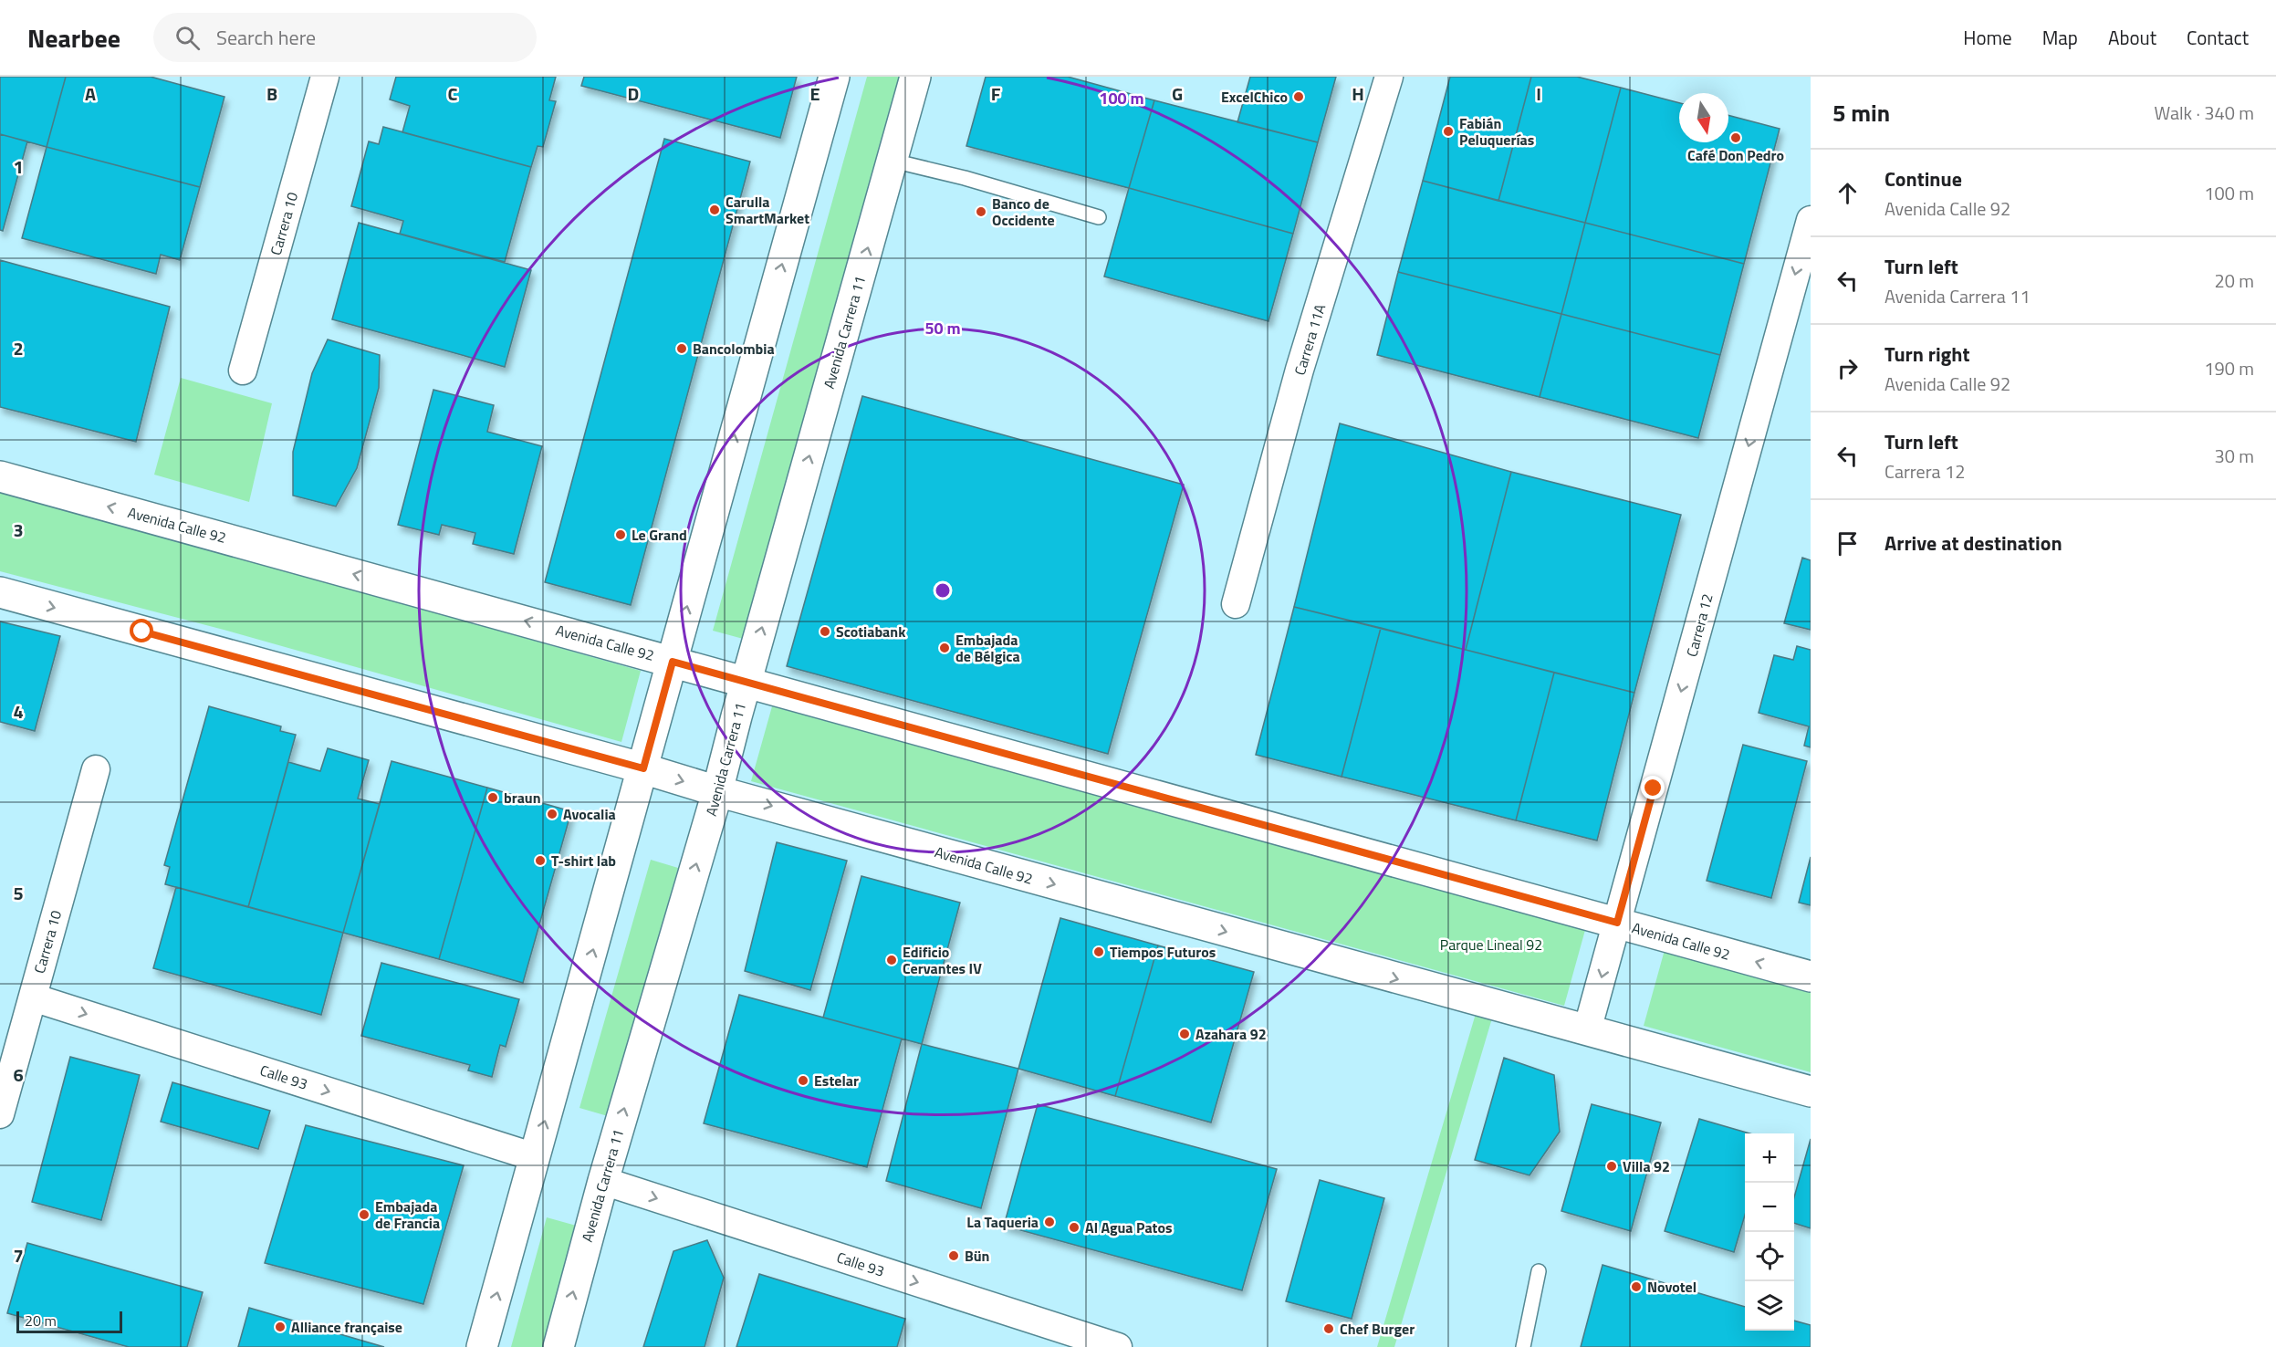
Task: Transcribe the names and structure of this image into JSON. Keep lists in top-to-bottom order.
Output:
{
  "streets": {
    "main road": ["Avenida Carrera 11", "Avenida Calle 92"],
    "street": [
      "Carrera 10",
      "Carrera 11A",
      "Carrera 12",
      "Calle 93"
    ]
  },
  "crossings": [
    ["Carrera 10", "Calle 93"],
    ["Avenida Carrera 11", "Avenida Calle 92"],
    ["Avenida Carrera 11", "Calle 93"],
    ["Avenida Calle 92", "Carrera 12"]
  ],
  "one_way": ["Carrera 12", "Calle 93"],
  "parks": ["Parque Lineal 92"],
  "places": [
    "ExcelChico",
    "Fabián Peluquerías",
    "Café Don Pedro",
    "Carulla SmartMarket",
    "Banco de Occidente",
    "Bancolombia",
    "Le Grand",
    "Scotiabank",
    "Embajada de Bélgica",
    "braun",
    "Avocalia",
    "T-shirt lab",
    "Tiempos Futuros",
    "Edificio Cervantes IV",
    "Azahara 92",
    "Estelar",
    "Villa 92",
    "Embajada de Francia",
    "La Taqueria",
    "Al Agua Patos",
    "Bün",
    "Novotel",
    "Alliance française",
    "Chef Burger"
  ],
  "scale_bar": "20 m",
  "north": "bottom",
  "page": {
    "header": "Nearbee",
    "search": "Search here",
    "nav": [
      "Home",
      "Map",
      "About",
      "Contact"
    ],
    "heading": ["5 min", "Walk · 340 m"],
    "list": [
      ["Continue", "Avenida Calle 92", "100 m"],
      ["Turn left", "Avenida Carrera 11", "20 m"],
      ["Turn right", "Avenida Calle 92", "190 m"],
      ["Turn left", "Carrera 12", "30 m"],
      "Arrive at destination"
    ],
    "map_buttons": ["+", "−"],
    "scale": "20 m"
  },
  "grid": {
    "columns": [
      "A",
      "B",
      "C",
      "D",
      "E",
      "F",
      "G",
      "H",
      "I"
    ],
    "rows": [
      "1",
      "2",
      "3",
      "4",
      "5",
      "6",
      "7"
    ]
  },
  "rings": ["100 m", "50 m"]
}
